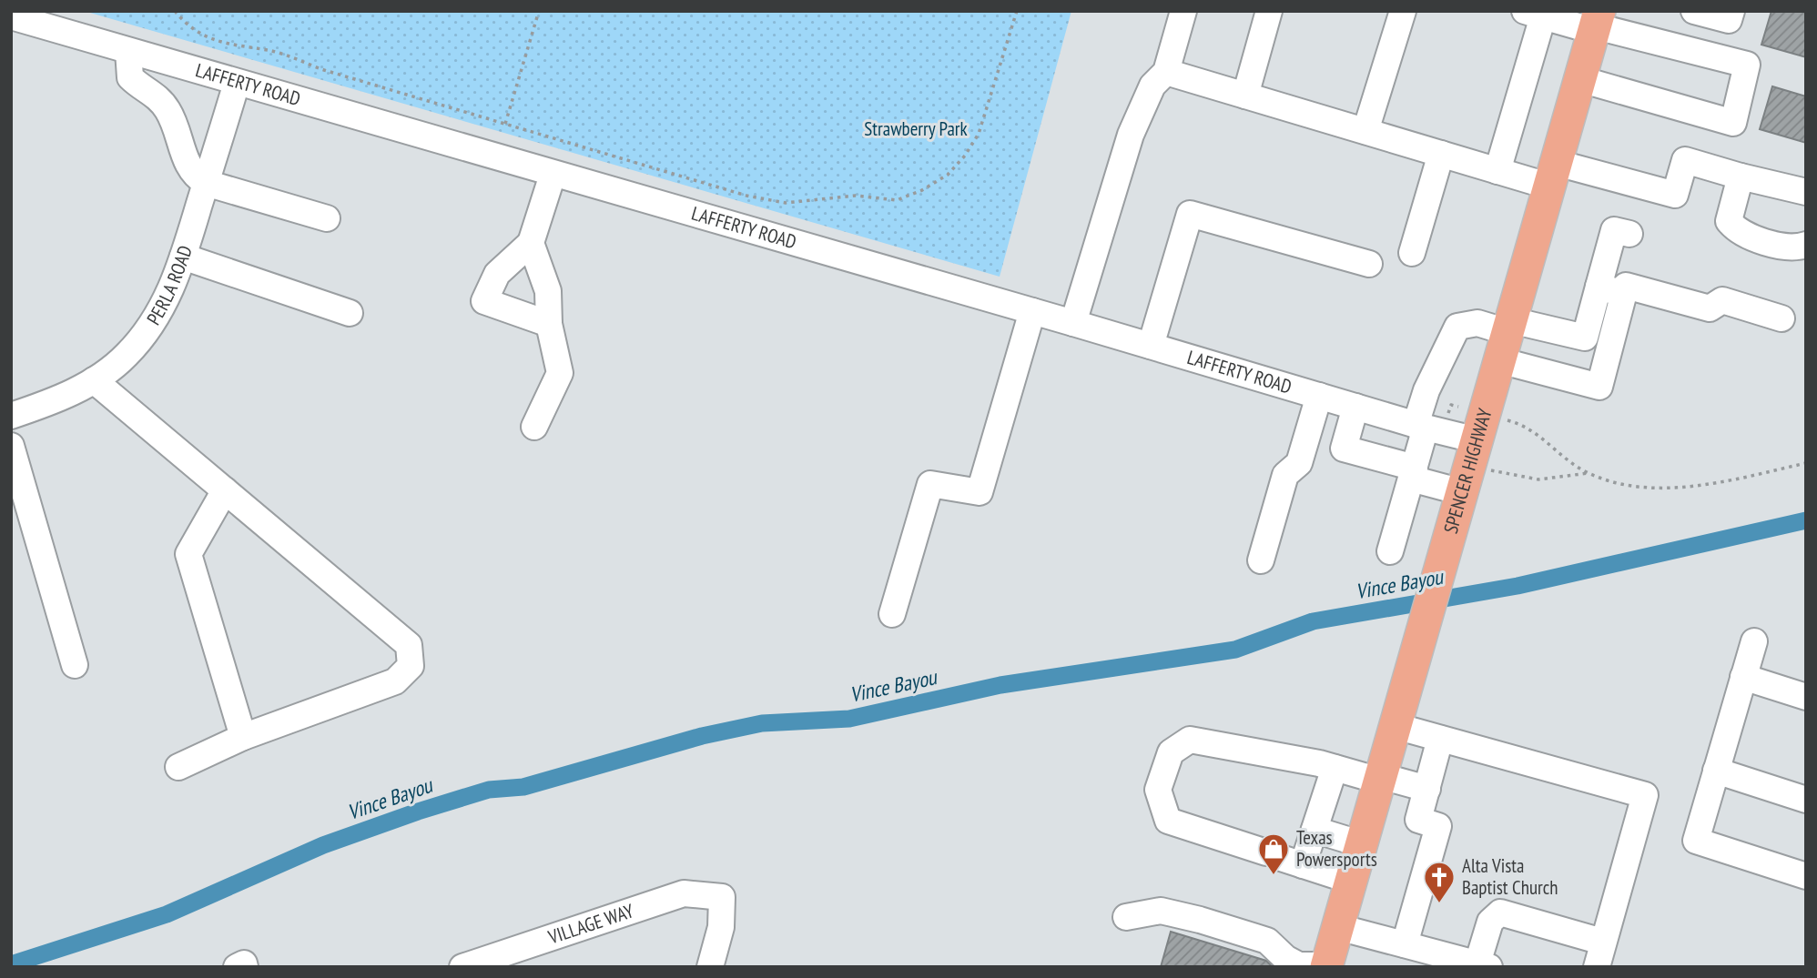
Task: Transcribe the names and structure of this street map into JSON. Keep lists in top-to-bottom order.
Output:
{
  "streets": {
    "main road": ["SPENCER HIGHWAY"],
    "street": ["LAFFERTY ROAD", "PERLA ROAD", "VILLAGE WAY"]
  },
  "crossings": [
    ["LAFFERTY ROAD", "PERLA ROAD"],
    ["LAFFERTY ROAD", "SPENCER HIGHWAY"]
  ],
  "water": ["Vince Bayou"],
  "parks": ["Strawberry Park"],
  "places": {
    "shop": ["Texas Powersports"],
    "church": ["Alta Vista Baptist Church"]
  }
}
